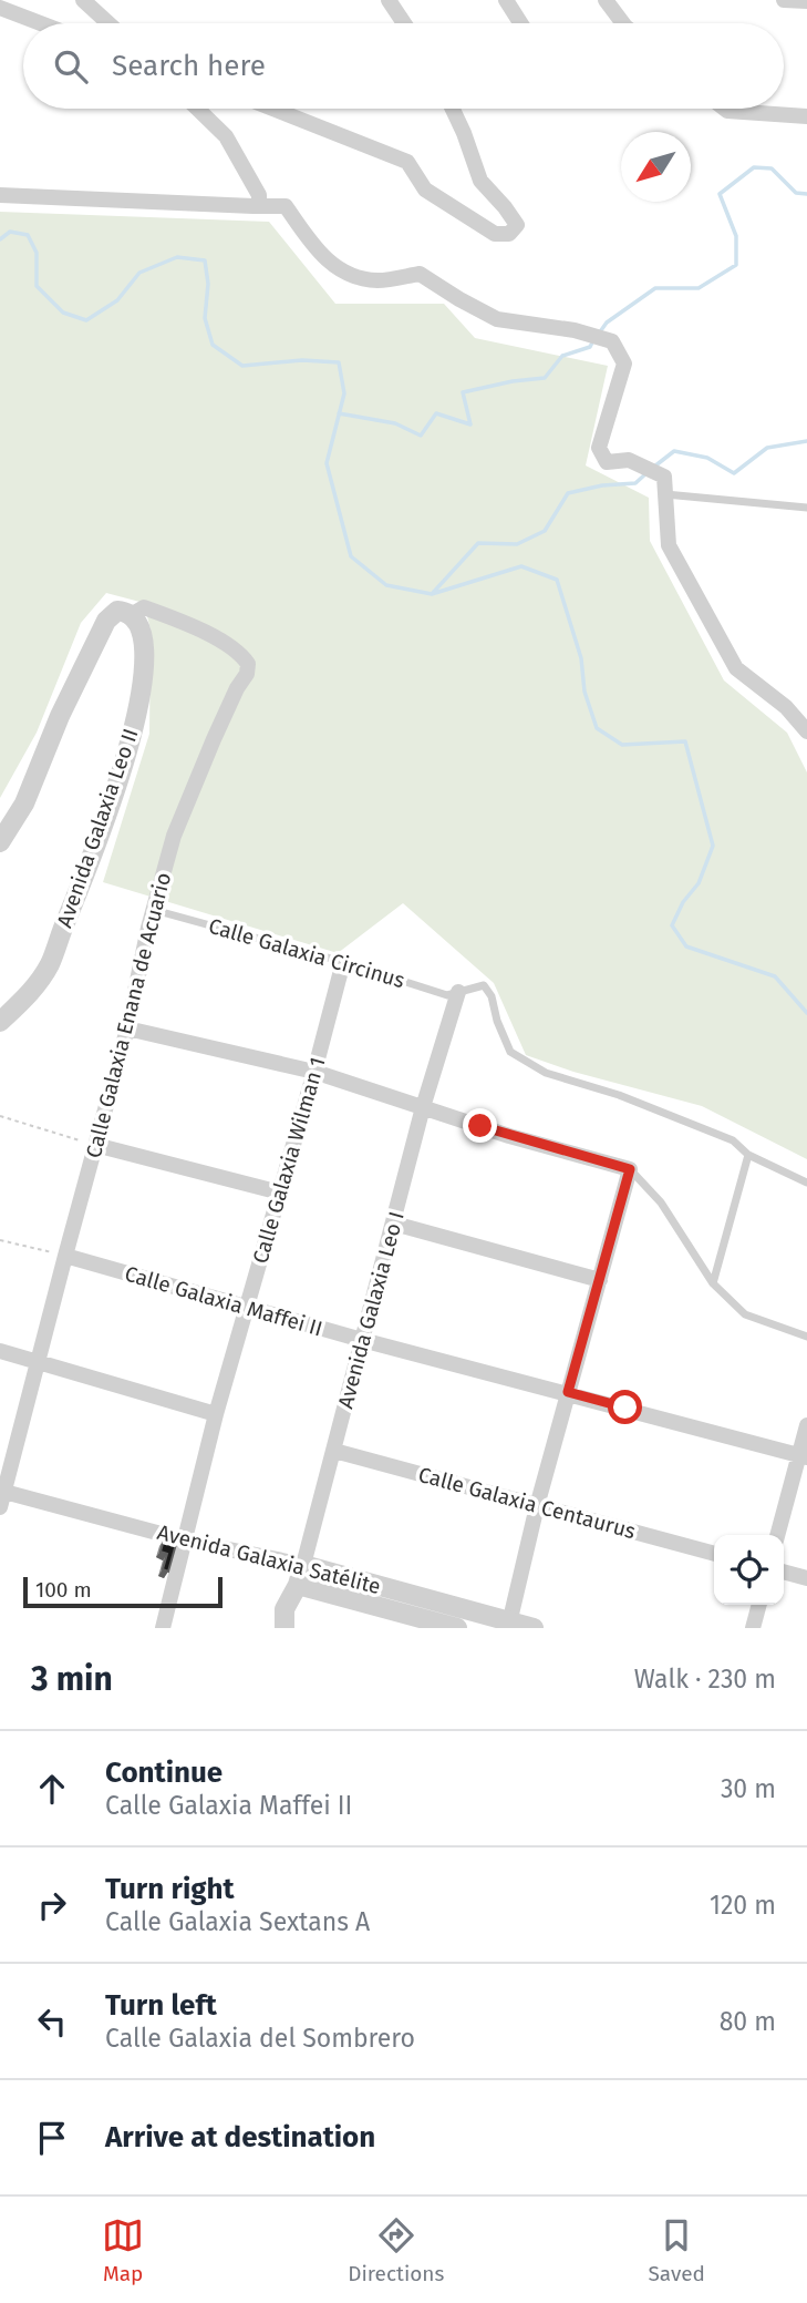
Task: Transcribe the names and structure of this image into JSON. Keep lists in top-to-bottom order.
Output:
{
  "streets": {
    "street": [
      "Avenida Galaxia Leo II",
      "Calle Galaxia Enana de Acuario",
      "Calle Galaxia Wilman 1",
      "Calle Galaxia Maffei II",
      "Avenida Galaxia Leo I",
      "Calle Galaxia Centaurus",
      "Avenida Galaxia Satélite"
    ],
    "lane": ["Calle Galaxia Circinus"]
  },
  "crossings": [
    ["Avenida Galaxia Leo II", "Calle Galaxia Enana de Acuario"],
    ["Calle Galaxia Circinus", "Calle Galaxia Enana de Acuario"],
    ["Calle Galaxia Circinus", "Calle Galaxia Wilman 1"],
    ["Calle Galaxia Circinus", "Avenida Galaxia Leo I"],
    ["Calle Galaxia Enana de Acuario", "Calle Galaxia Maffei II"],
    ["Calle Galaxia Enana de Acuario", "Avenida Galaxia Satélite"],
    ["Calle Galaxia Wilman 1", "Calle Galaxia Maffei II"],
    ["Calle Galaxia Wilman 1", "Avenida Galaxia Satélite"],
    ["Calle Galaxia Maffei II", "Avenida Galaxia Leo I"],
    ["Avenida Galaxia Leo I", "Calle Galaxia Centaurus"],
    ["Avenida Galaxia Leo I", "Avenida Galaxia Satélite"]
  ],
  "scale_bar": "100 m",
  "north": "bottom left",
  "page": {
    "search": "Search here",
    "scale": "100 m",
    "heading": ["3 min", "Walk · 230 m"],
    "list": [
      ["Continue", "Calle Galaxia Maffei II", "30 m"],
      ["Turn right", "Calle Galaxia Sextans A", "120 m"],
      ["Turn left", "Calle Galaxia del Sombrero", "80 m"],
      "Arrive at destination"
    ],
    "nav": ["Map", "Directions", "Saved"]
  }
}
